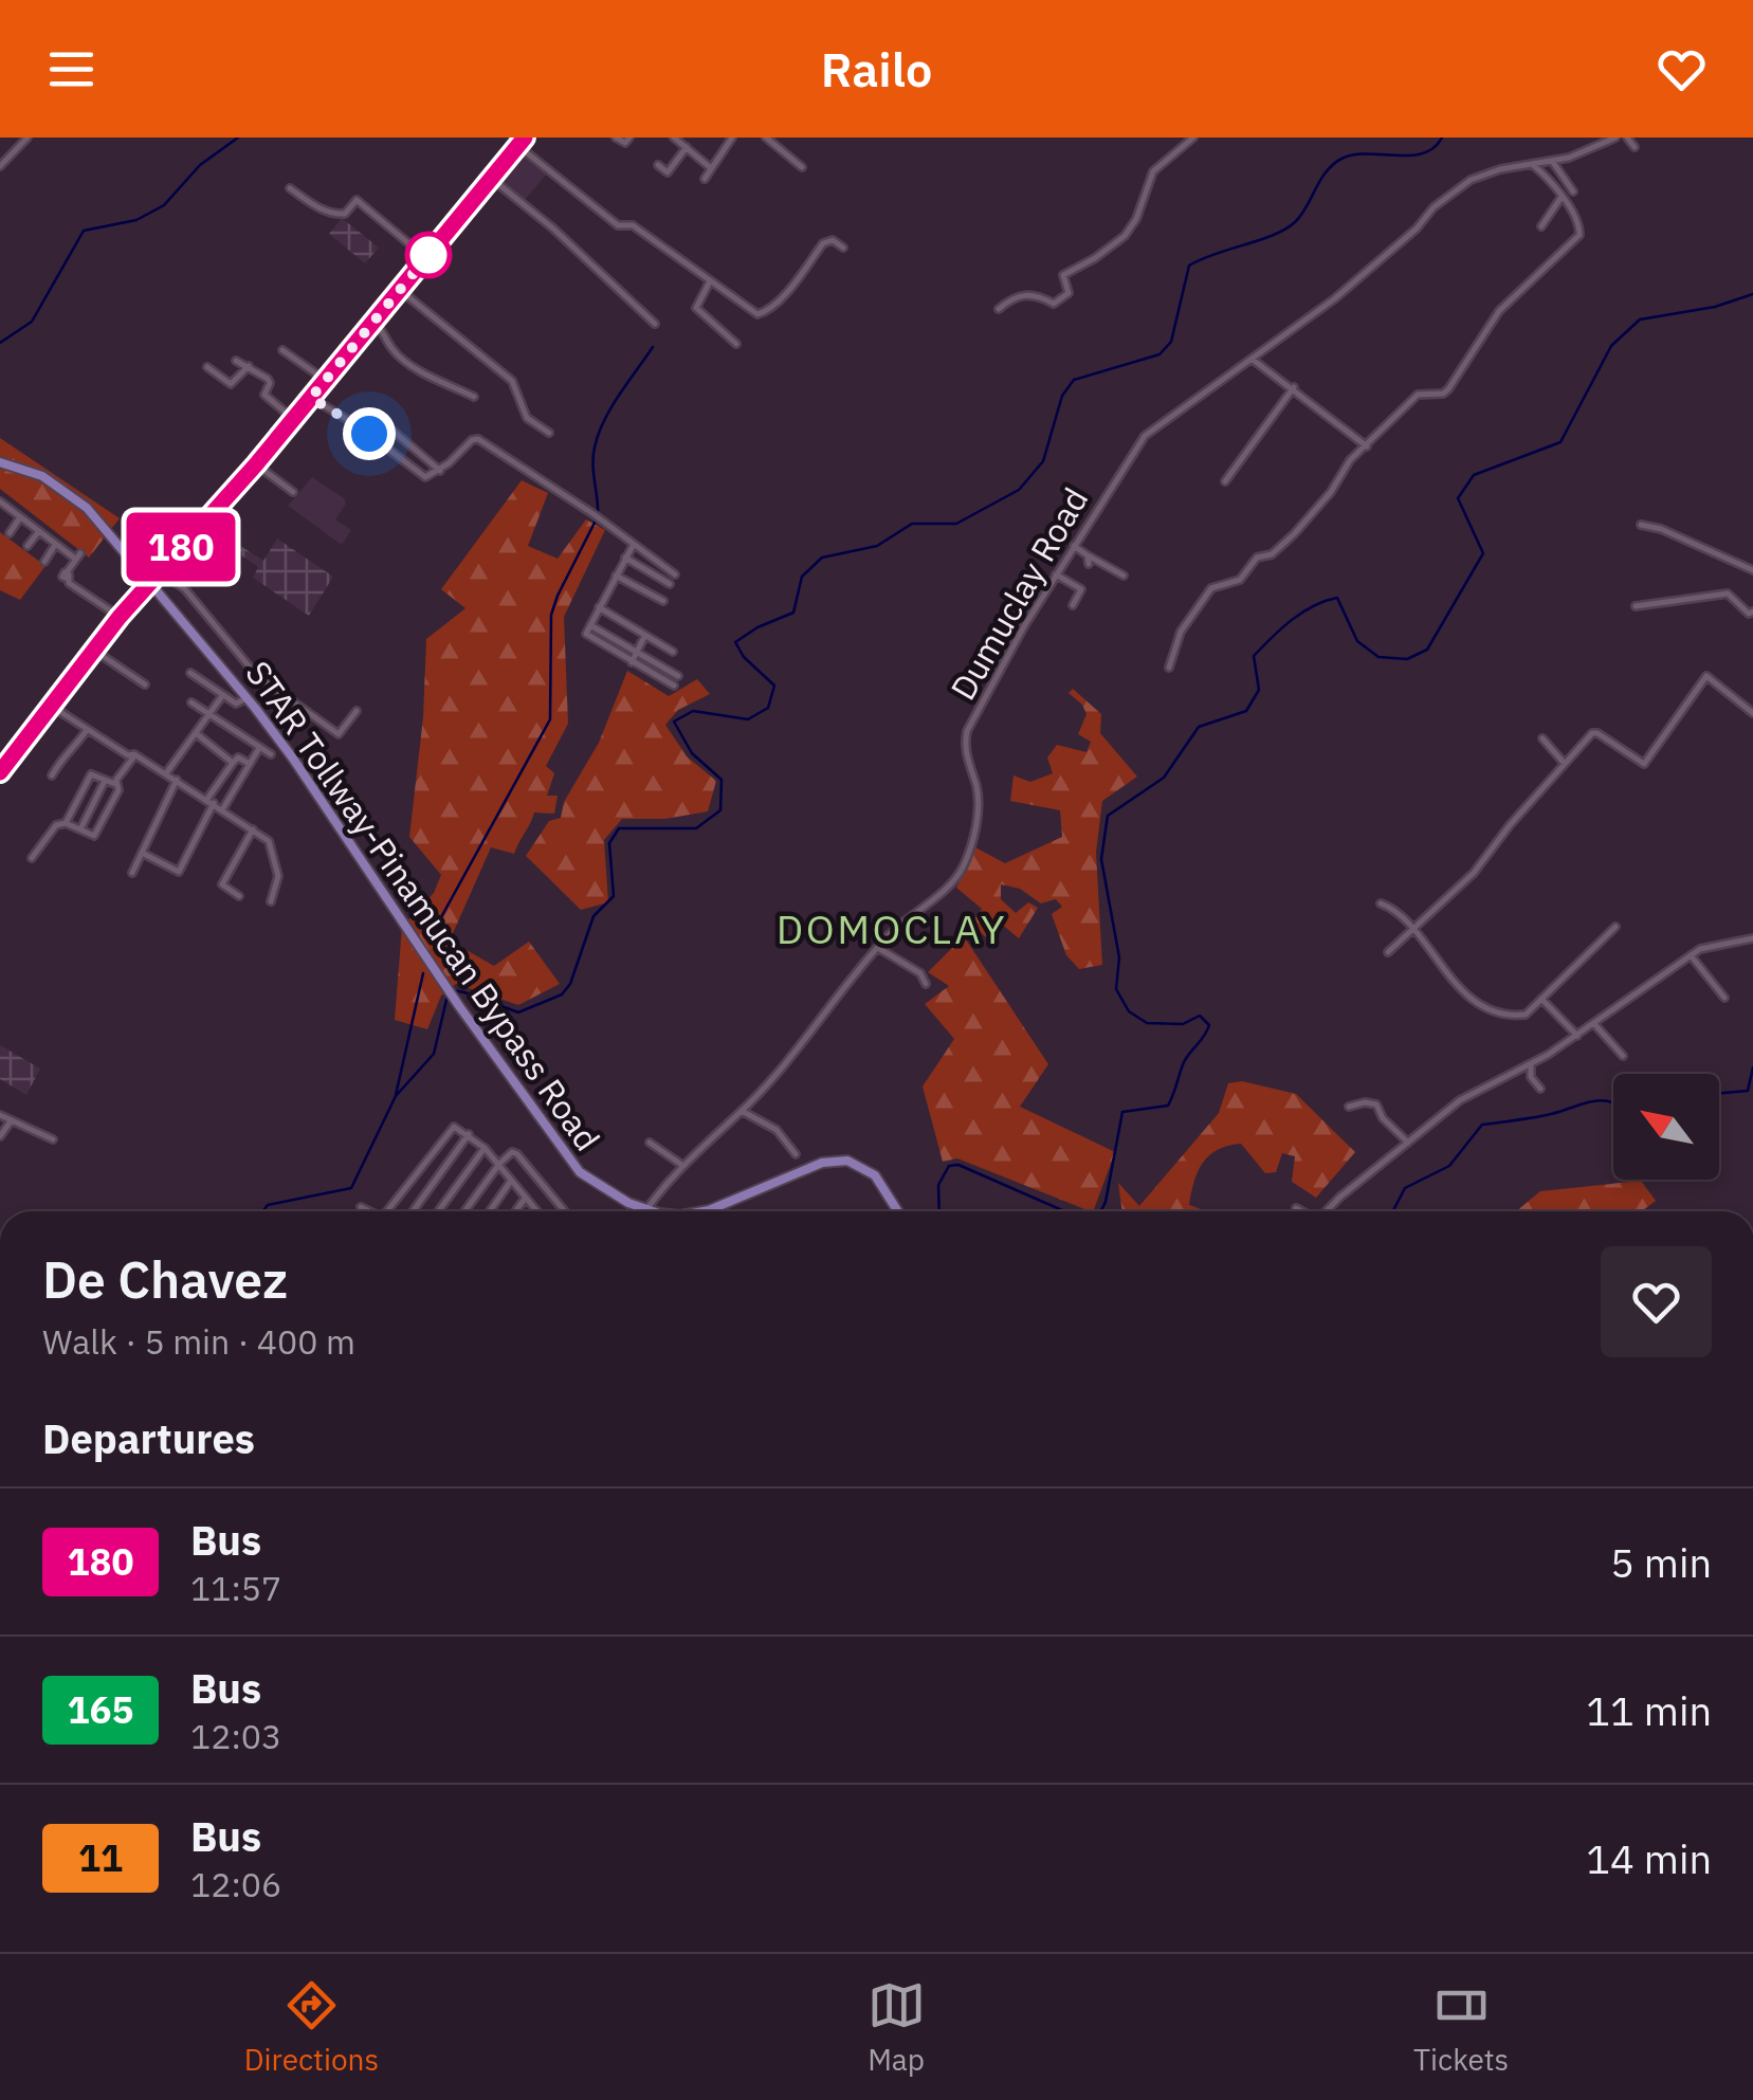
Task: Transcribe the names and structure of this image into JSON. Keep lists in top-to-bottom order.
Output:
{
  "streets": {
    "main road": ["STAR Tollway-Pinamucan Bypass Road"],
    "street": ["Dumuclay Road"]
  },
  "crossings": [
    ["Dumuclay Road", "STAR Tollway-Pinamucan Bypass Road"]
  ],
  "districts": ["DOMOCLAY"],
  "lines": ["bus line 180"],
  "north": "top left",
  "page": {
    "header": "Railo",
    "on_map": "180",
    "heading": [
      ["De Chavez", "Walk · 5 min · 400 m"],
      "Departures"
    ],
    "list": [
      {
        "mark": "180",
        "name": "Bus",
        "note": "11:57",
        "value": "5 min"
      },
      {
        "mark": "165",
        "name": "Bus",
        "note": "12:03",
        "value": "11 min"
      },
      {
        "mark": "11",
        "name": "Bus",
        "note": "12:06",
        "value": "14 min"
      }
    ],
    "tabs": ["Directions", "Map", "Tickets"]
  }
}
